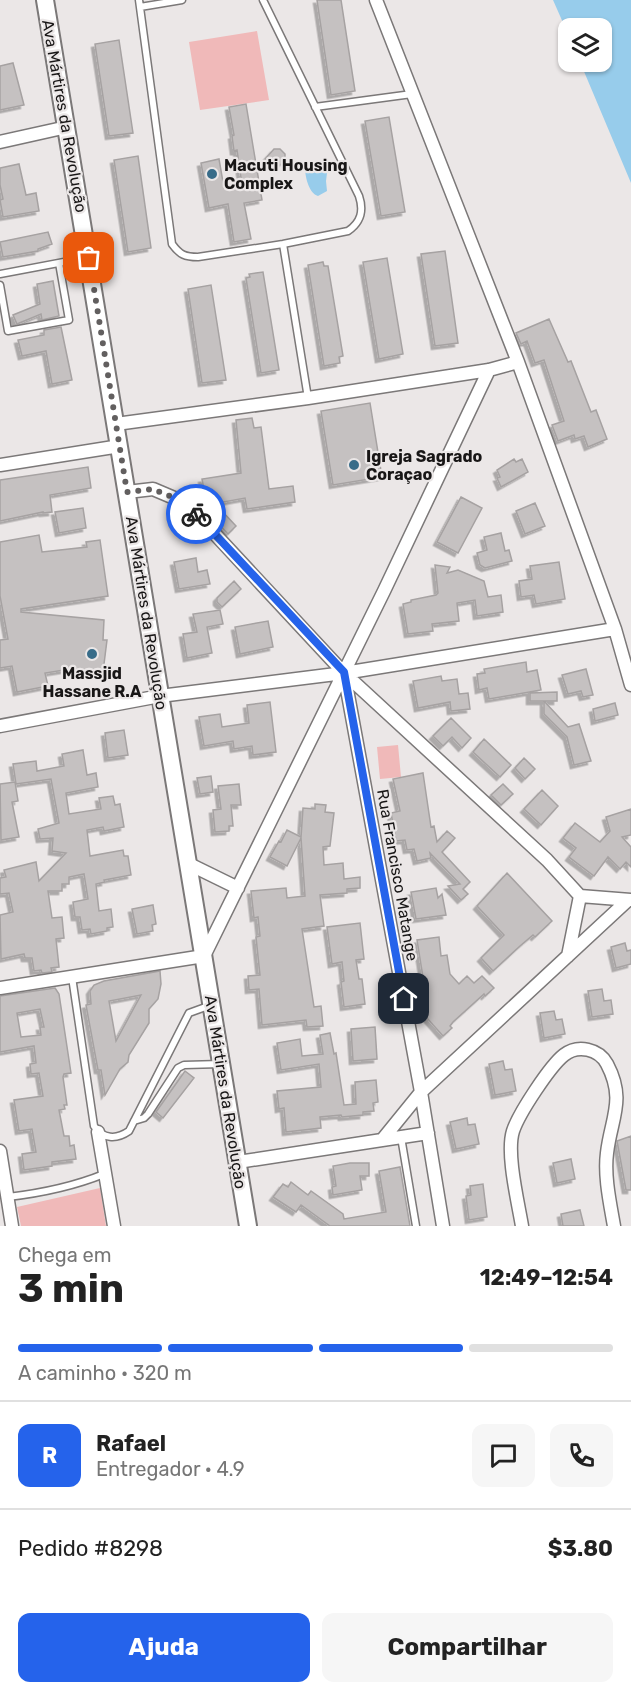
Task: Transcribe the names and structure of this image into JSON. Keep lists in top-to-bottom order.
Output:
{
  "streets": {
    "street": ["Ava Mártires da Revolução", "Rua Francisco Matange"]
  },
  "places": ["Macuti Housing Complex", "Igreja Sagrado Coraçao", "Massjid Hassane R.A"],
  "page": {
    "heading": ["3 min", "Chega em", "12:49–12:54"],
    "panel": [
      "Rafael",
      "Entregador · 4.9",
      "Pedido #8298",
      "$3.80"
    ],
    "bar": "A caminho · 320 m",
    "round": "R",
    "buttons": ["Ajuda", "Compartilhar"]
  }
}
